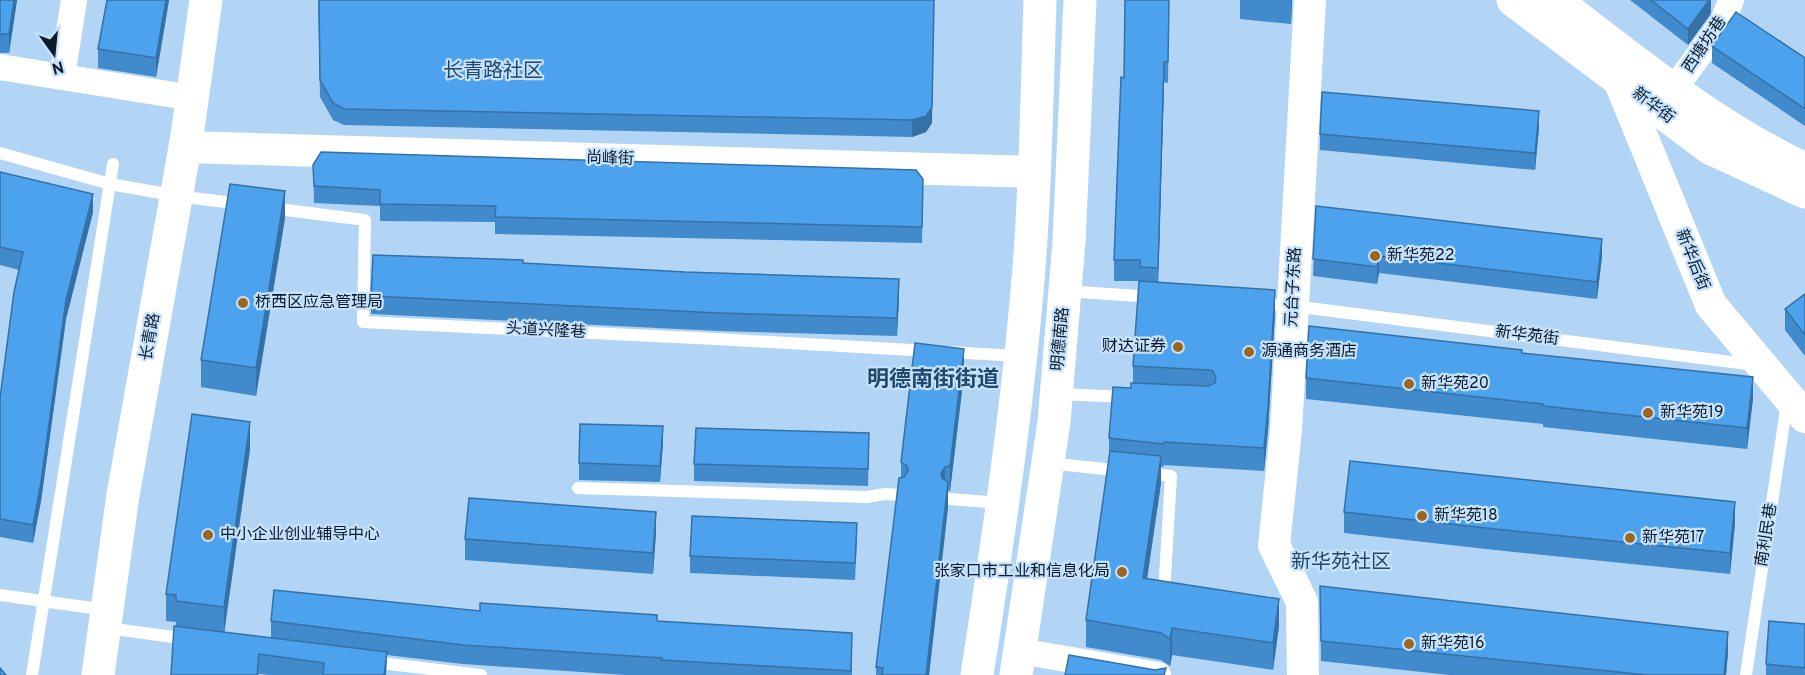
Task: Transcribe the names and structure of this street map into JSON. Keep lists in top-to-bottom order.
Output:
{
  "streets": {
    "main road": ["新华街", "长青路", "明德南路"],
    "street": [
      "西塘坊巷",
      "尚峰街",
      "新华后街",
      "元台子东路"
    ],
    "lane": ["头道兴隆巷", "新华苑街", "南利民巷"]
  },
  "crossings": [
    ["西塘坊巷", "新华街"],
    ["新华街", "新华后街"],
    ["尚峰街", "长青路"],
    ["新华后街", "新华苑街"],
    ["新华后街", "南利民巷"],
    ["元台子东路", "新华苑街"],
    ["头道兴隆巷", "长青路"]
  ],
  "districts": ["长青路社区", "明德南街街道", "新华苑社区"],
  "places": [
    "新华苑22",
    "桥西区应急管理局",
    "财达证券",
    "源通商务酒店",
    "新华苑20",
    "新华苑19",
    "新华苑18",
    "中小企业创业辅导中心",
    "新华苑17",
    "张家口市工业和信息化局",
    "新华苑16"
  ],
  "north": "bottom"
}
